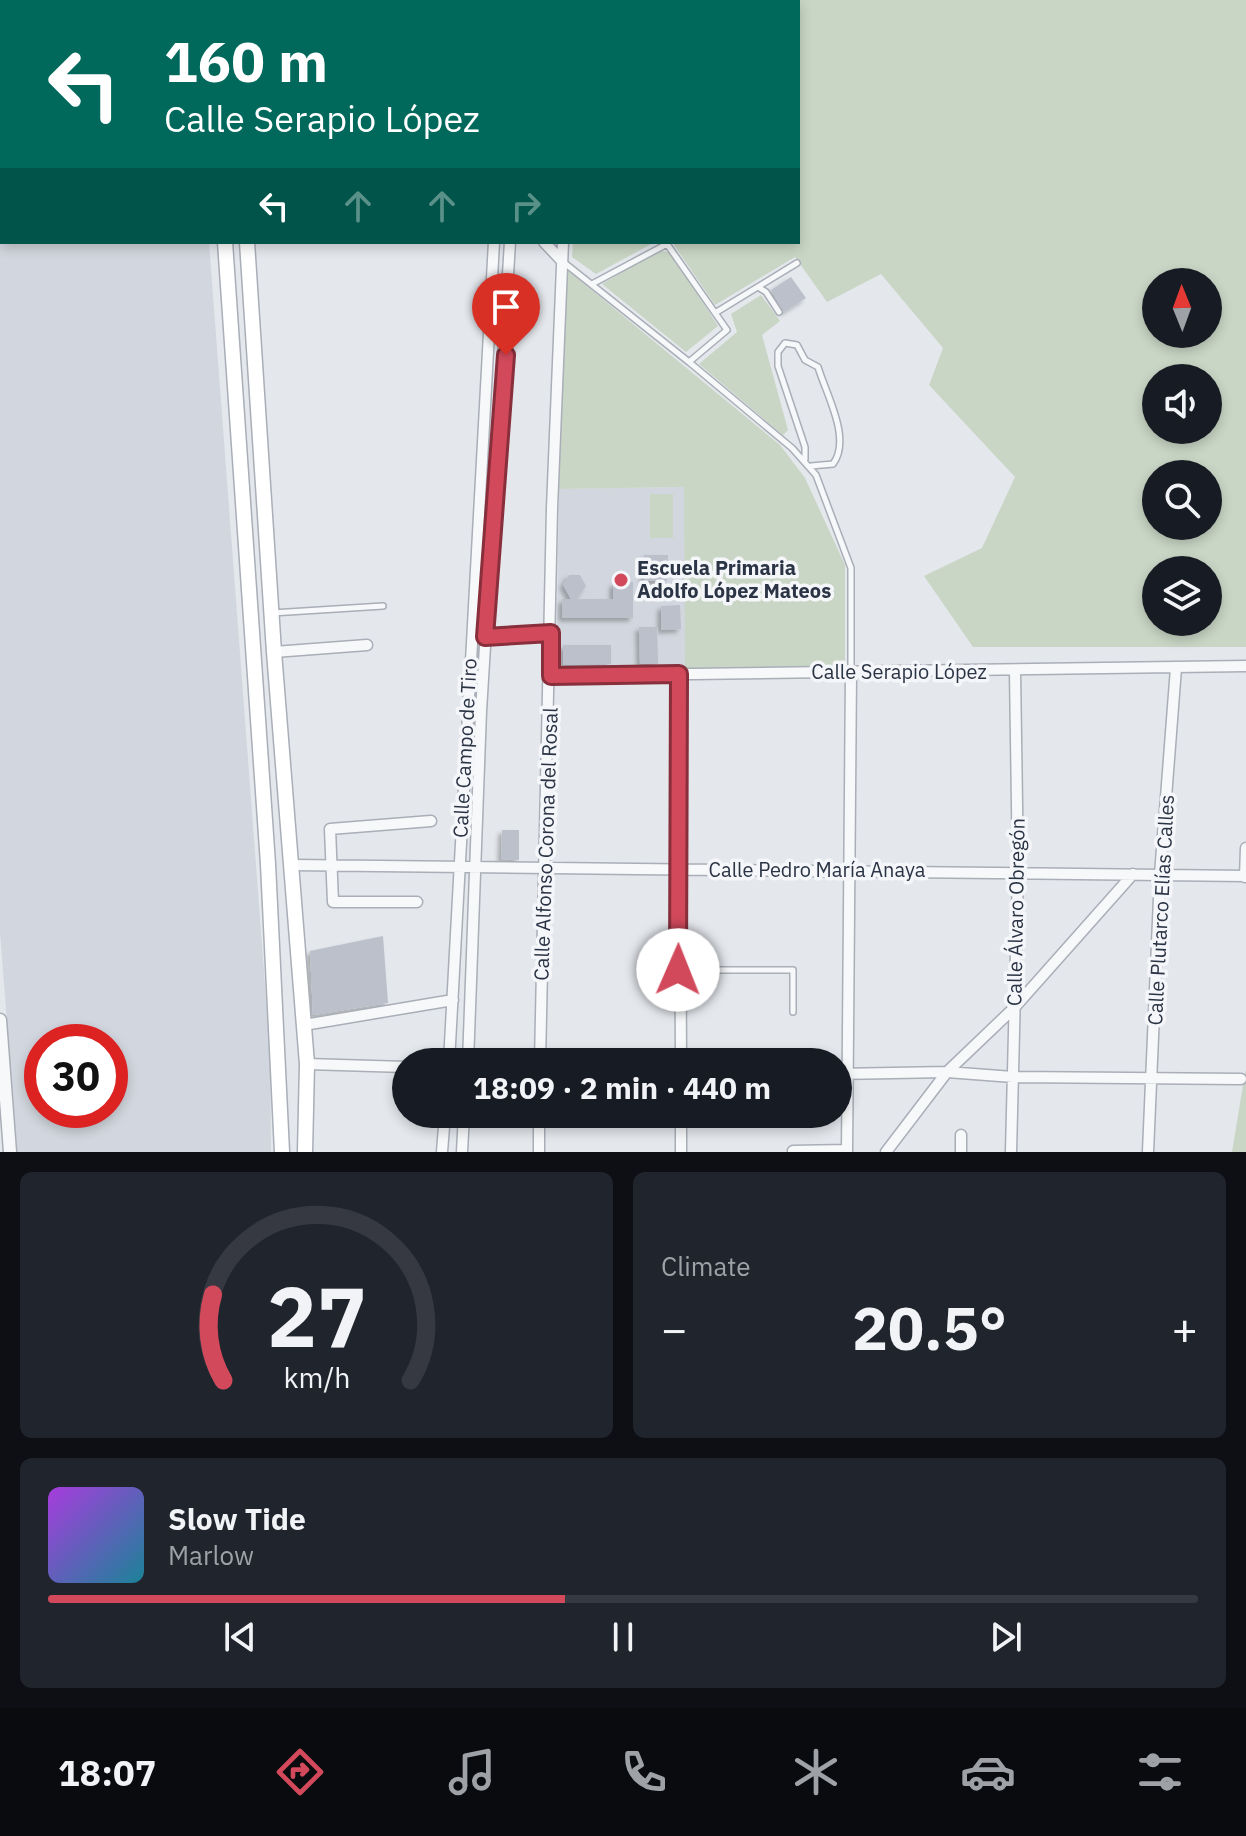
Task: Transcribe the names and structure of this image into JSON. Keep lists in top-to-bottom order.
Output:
{
  "streets": {
    "street": [
      "Calle Serapio López",
      "Calle Campo de Tiro",
      "Calle Alfonso Corona del Rosal",
      "Calle Pedro María Anaya",
      "Calle Plutarco Elías Calles",
      "Calle Álvaro Obregón"
    ]
  },
  "crossings": [
    ["Calle Serapio López", "Calle Alfonso Corona del Rosal"],
    ["Calle Serapio López", "Calle Plutarco Elías Calles"],
    ["Calle Serapio López", "Calle Álvaro Obregón"],
    ["Calle Campo de Tiro", "Calle Pedro María Anaya"],
    ["Calle Alfonso Corona del Rosal", "Calle Pedro María Anaya"],
    ["Calle Pedro María Anaya", "Calle Plutarco Elías Calles"],
    ["Calle Pedro María Anaya", "Calle Álvaro Obregón"]
  ],
  "places": ["Escuela Primaria Adolfo López Mateos"],
  "north": "top",
  "page": {
    "turn": ["160 m", "Calle Serapio López"],
    "limit": "30",
    "trip": "18:09 · 2 min · 440 m",
    "tile": "Climate",
    "heat": ["−", "20.5°", "+"],
    "song": ["Slow Tide", "Marlow"],
    "tabs": "18:07",
    "gauge": ["27", "km/h"]
  }
}
